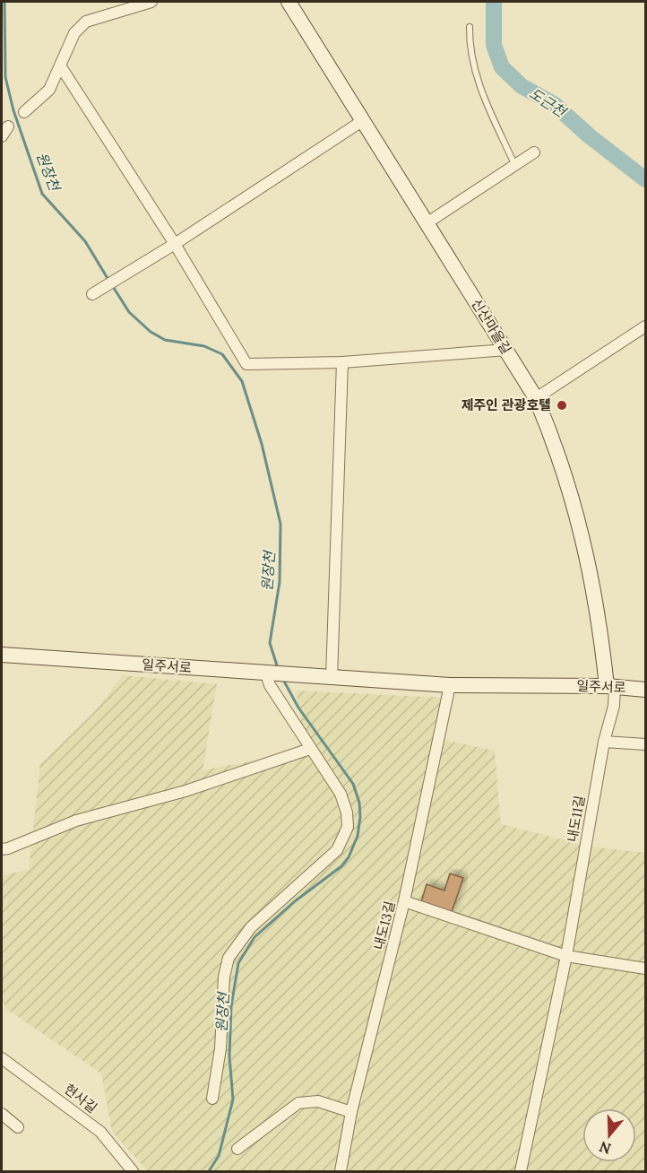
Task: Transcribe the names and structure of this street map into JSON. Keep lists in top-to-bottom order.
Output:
{
  "streets": {
    "street": [
      "신산마을길",
      "일주서로",
      "내도11길",
      "내도13길",
      "현사길"
    ]
  },
  "crossings": [
    ["신산마을길", "일주서로"],
    ["신산마을길", "내도11길"],
    ["일주서로", "내도11길"],
    ["일주서로", "내도13길"]
  ],
  "water": ["도근천", "원장천"],
  "places": ["제주인 관광호텔"],
  "north": "bottom"
}
